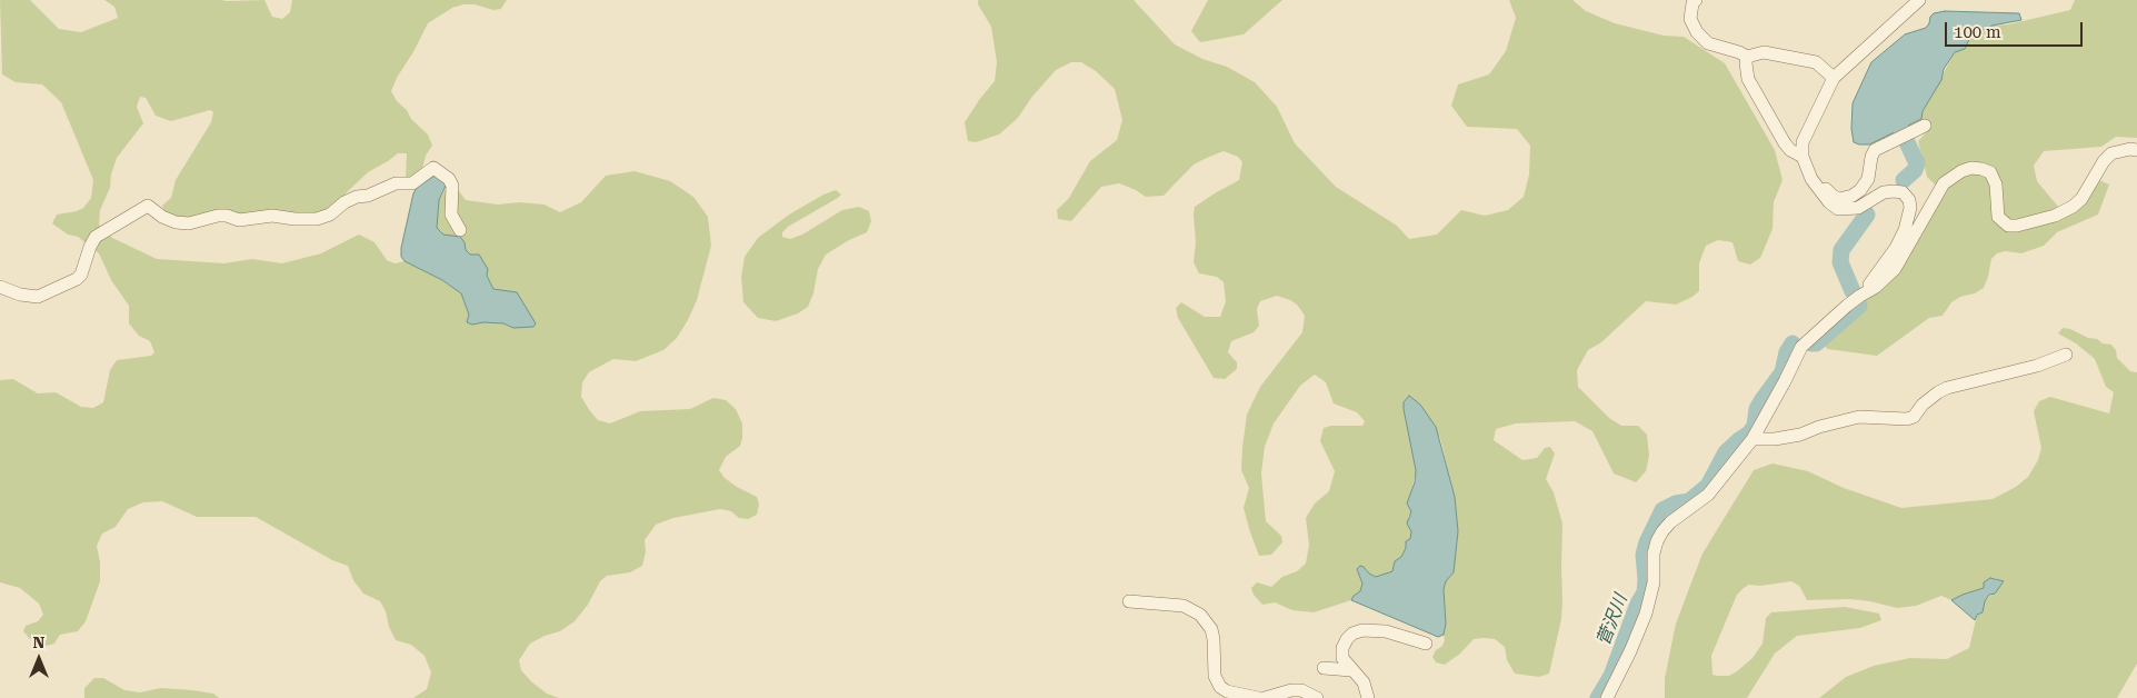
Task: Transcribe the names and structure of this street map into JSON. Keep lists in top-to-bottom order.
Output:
{
  "water": ["菅沢川"],
  "scale_bar": "100 m",
  "north": "top"
}
